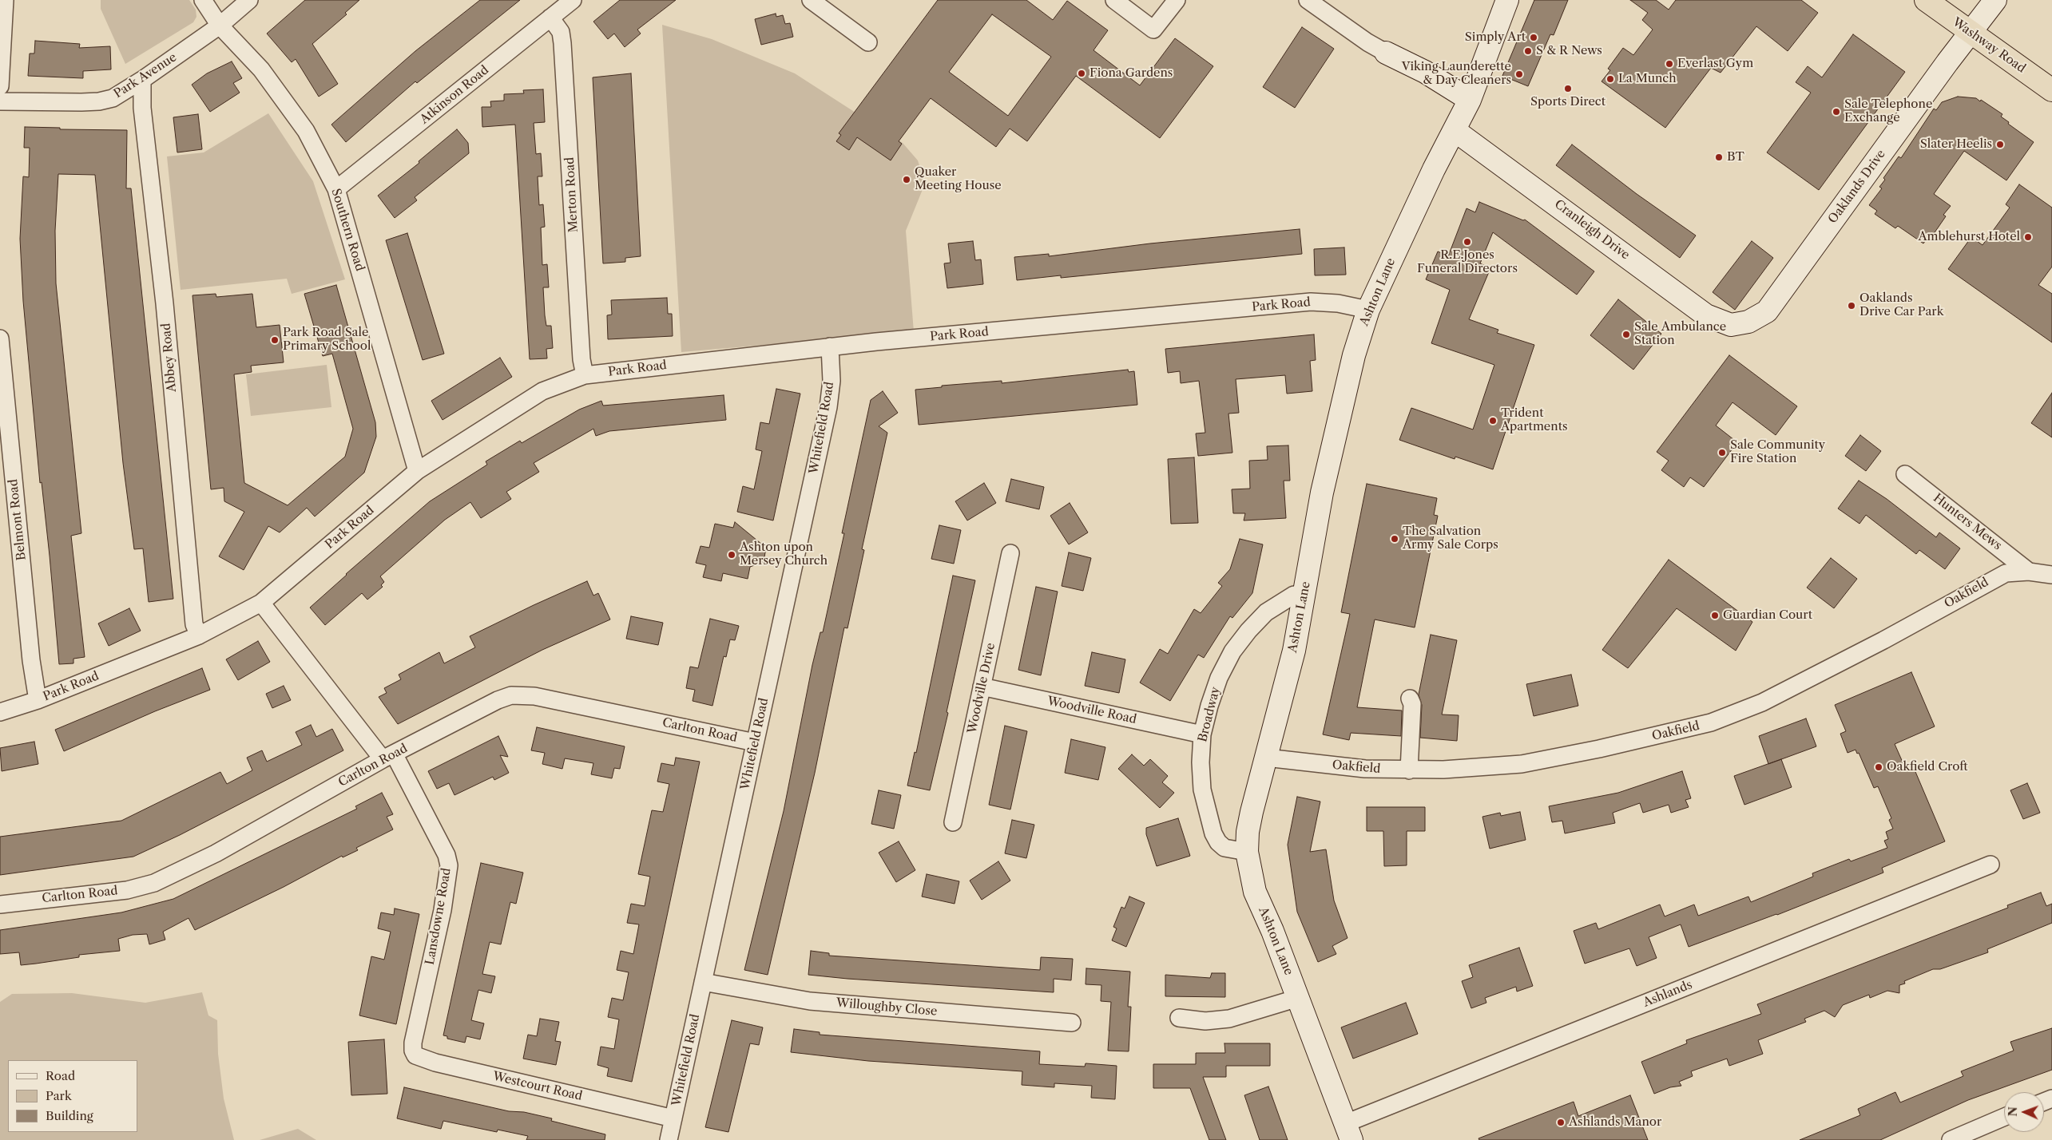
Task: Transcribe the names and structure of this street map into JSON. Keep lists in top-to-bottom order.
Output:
{
  "streets": {
    "highway": ["Washway Road"],
    "main road": ["Oaklands Drive", "Cranleigh Drive", "Ashton Lane"],
    "street": [
      "Park Avenue",
      "Atkinson Road",
      "Merton Road",
      "Southern Road",
      "Park Road",
      "Abbey Road",
      "Whitefield Road",
      "Belmont Road",
      "Hunters Mews",
      "Oakfield",
      "Woodville Drive",
      "Woodville Road",
      "Broadway",
      "Carlton Road",
      "Lansdowne Road",
      "Ashlands",
      "Willoughby Close",
      "Westcourt Road"
    ]
  },
  "crossings": [
    ["Washway Road", "Oaklands Drive"],
    ["Park Avenue", "Southern Road"],
    ["Park Avenue", "Abbey Road"],
    ["Atkinson Road", "Merton Road"],
    ["Atkinson Road", "Southern Road"],
    ["Oaklands Drive", "Cranleigh Drive"],
    ["Merton Road", "Park Road"],
    ["Southern Road", "Park Road"],
    ["Cranleigh Drive", "Ashton Lane"],
    ["Ashton Lane", "Park Road"],
    ["Ashton Lane", "Oakfield"],
    ["Ashton Lane", "Broadway"],
    ["Ashton Lane", "Ashlands"],
    ["Park Road", "Abbey Road"],
    ["Park Road", "Whitefield Road"],
    ["Park Road", "Belmont Road"],
    ["Park Road", "Lansdowne Road"],
    ["Whitefield Road", "Carlton Road"],
    ["Whitefield Road", "Willoughby Close"],
    ["Whitefield Road", "Westcourt Road"],
    ["Hunters Mews", "Oakfield"],
    ["Woodville Drive", "Woodville Road"],
    ["Woodville Road", "Broadway"],
    ["Carlton Road", "Lansdowne Road"],
    ["Lansdowne Road", "Westcourt Road"]
  ],
  "places": [
    "Simply Art",
    "S & R News",
    "Everlast Gym",
    "Fiona Gardens",
    "Viking Launderette & Day Cleaners",
    "La Munch",
    "Sports Direct",
    "Sale Telephone Exchange",
    "Slater Heelis",
    "BT",
    "Quaker Meeting House",
    "Amblehurst Hotel",
    "R.E.Jones Funeral Directors",
    "Oaklands Drive Car Park",
    "Sale Ambulance Station",
    "Park Road Sale Primary School",
    "Trident Apartments",
    "Sale Community Fire Station",
    "The Salvation Army Sale Corps",
    "Ashton upon Mersey Church",
    "Guardian Court",
    "Oakfield Croft",
    "Ashlands Manor"
  ],
  "legend": ["Road", "Park", "Building"],
  "north": "left"
}
